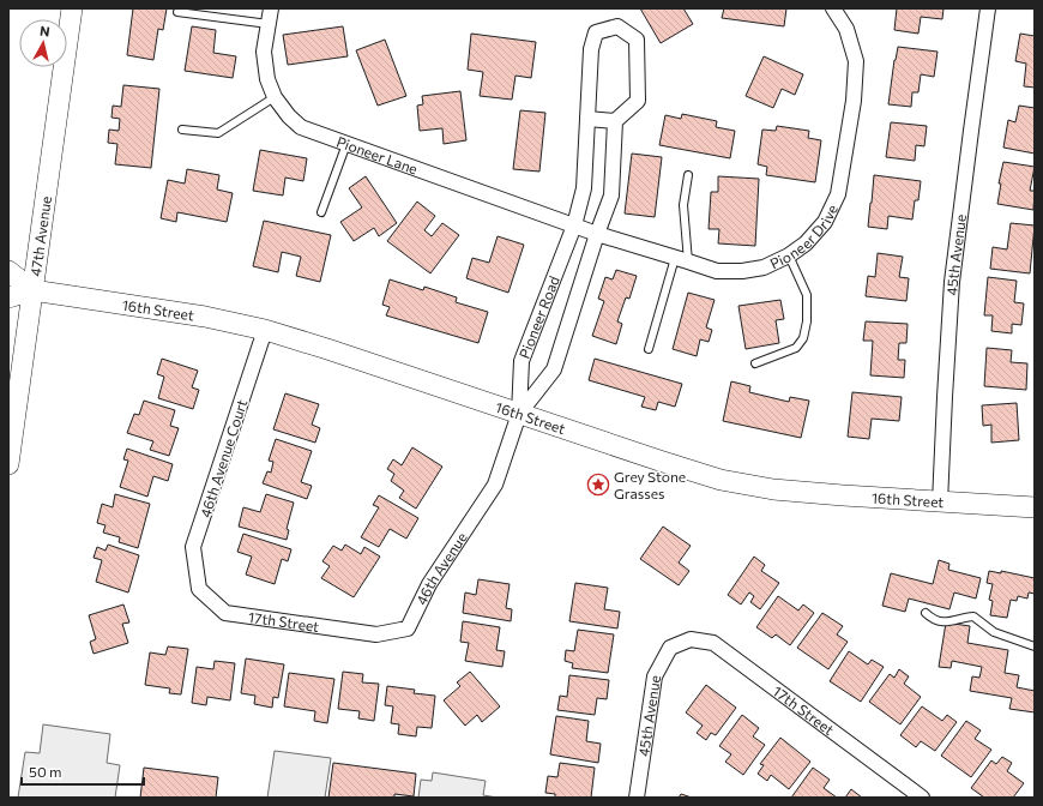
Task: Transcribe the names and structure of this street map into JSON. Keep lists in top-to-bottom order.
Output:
{
  "streets": {
    "main road": ["47th Avenue", "16th Street"],
    "street": [
      "Pioneer Lane",
      "Pioneer Drive",
      "45th Avenue",
      "Pioneer Road",
      "46th Avenue Court",
      "46th Avenue",
      "17th Street"
    ]
  },
  "crossings": [
    ["Pioneer Lane", "Pioneer Drive"],
    ["Pioneer Lane", "Pioneer Road"],
    ["Pioneer Drive", "Pioneer Road"],
    ["47th Avenue", "16th Street"],
    ["45th Avenue", "16th Street"],
    ["45th Avenue", "17th Street"],
    ["16th Street", "Pioneer Road"],
    ["16th Street", "46th Avenue Court"],
    ["Pioneer Road", "46th Avenue"],
    ["46th Avenue Court", "17th Street"],
    ["46th Avenue", "17th Street"]
  ],
  "places": {
    "place": ["Grey Stone Grasses"]
  },
  "scale_bar": "50 m",
  "north": "top"
}
